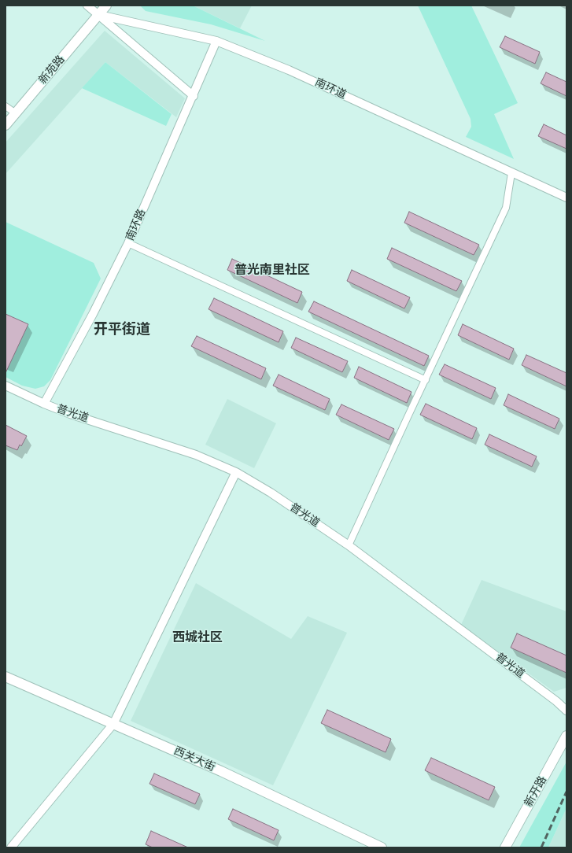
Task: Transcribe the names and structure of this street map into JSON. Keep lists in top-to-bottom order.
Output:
{
  "streets": {
    "main road": ["新苑路", "西关大街", "新开路"],
    "street": ["南环道", "南环路", "普光道"]
  },
  "crossings": [
    ["新苑路", "南环道"],
    ["南环道", "南环路"],
    ["南环路", "普光道"]
  ],
  "districts": ["普光南里社区", "开平街道", "西城社区"]
}
